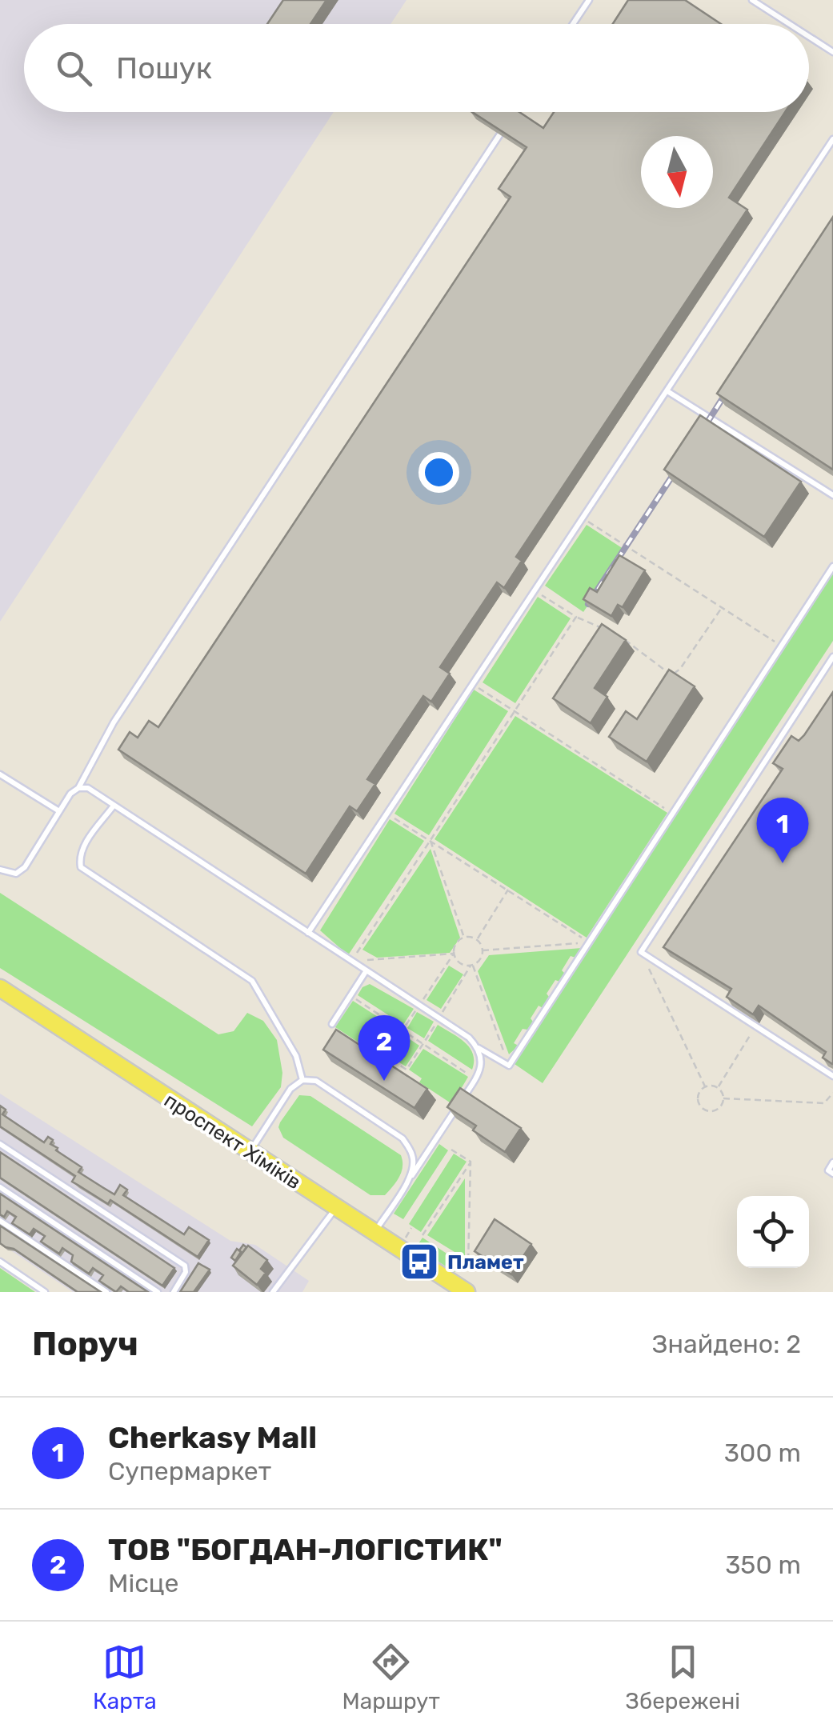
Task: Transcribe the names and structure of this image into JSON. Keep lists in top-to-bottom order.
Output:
{
  "streets": {
    "main road": ["проспект Хіміків"]
  },
  "places": {
    "bus stop": ["Пламет"]
  },
  "north": "bottom",
  "page": {
    "search": "Пошук",
    "pins": ["1", "2"],
    "heading": ["Поруч", "Знайдено: 2"],
    "list": [
      {
        "mark": "1",
        "name": "Cherkasy Mall",
        "note": "Супермаркет",
        "value": "300 m"
      },
      {
        "mark": "2",
        "name": "ТОВ \"БОГДАН-ЛОГІСТИК\"",
        "note": "Місце",
        "value": "350 m"
      }
    ],
    "nav": ["Карта", "Маршрут", "Збережені"]
  }
}
